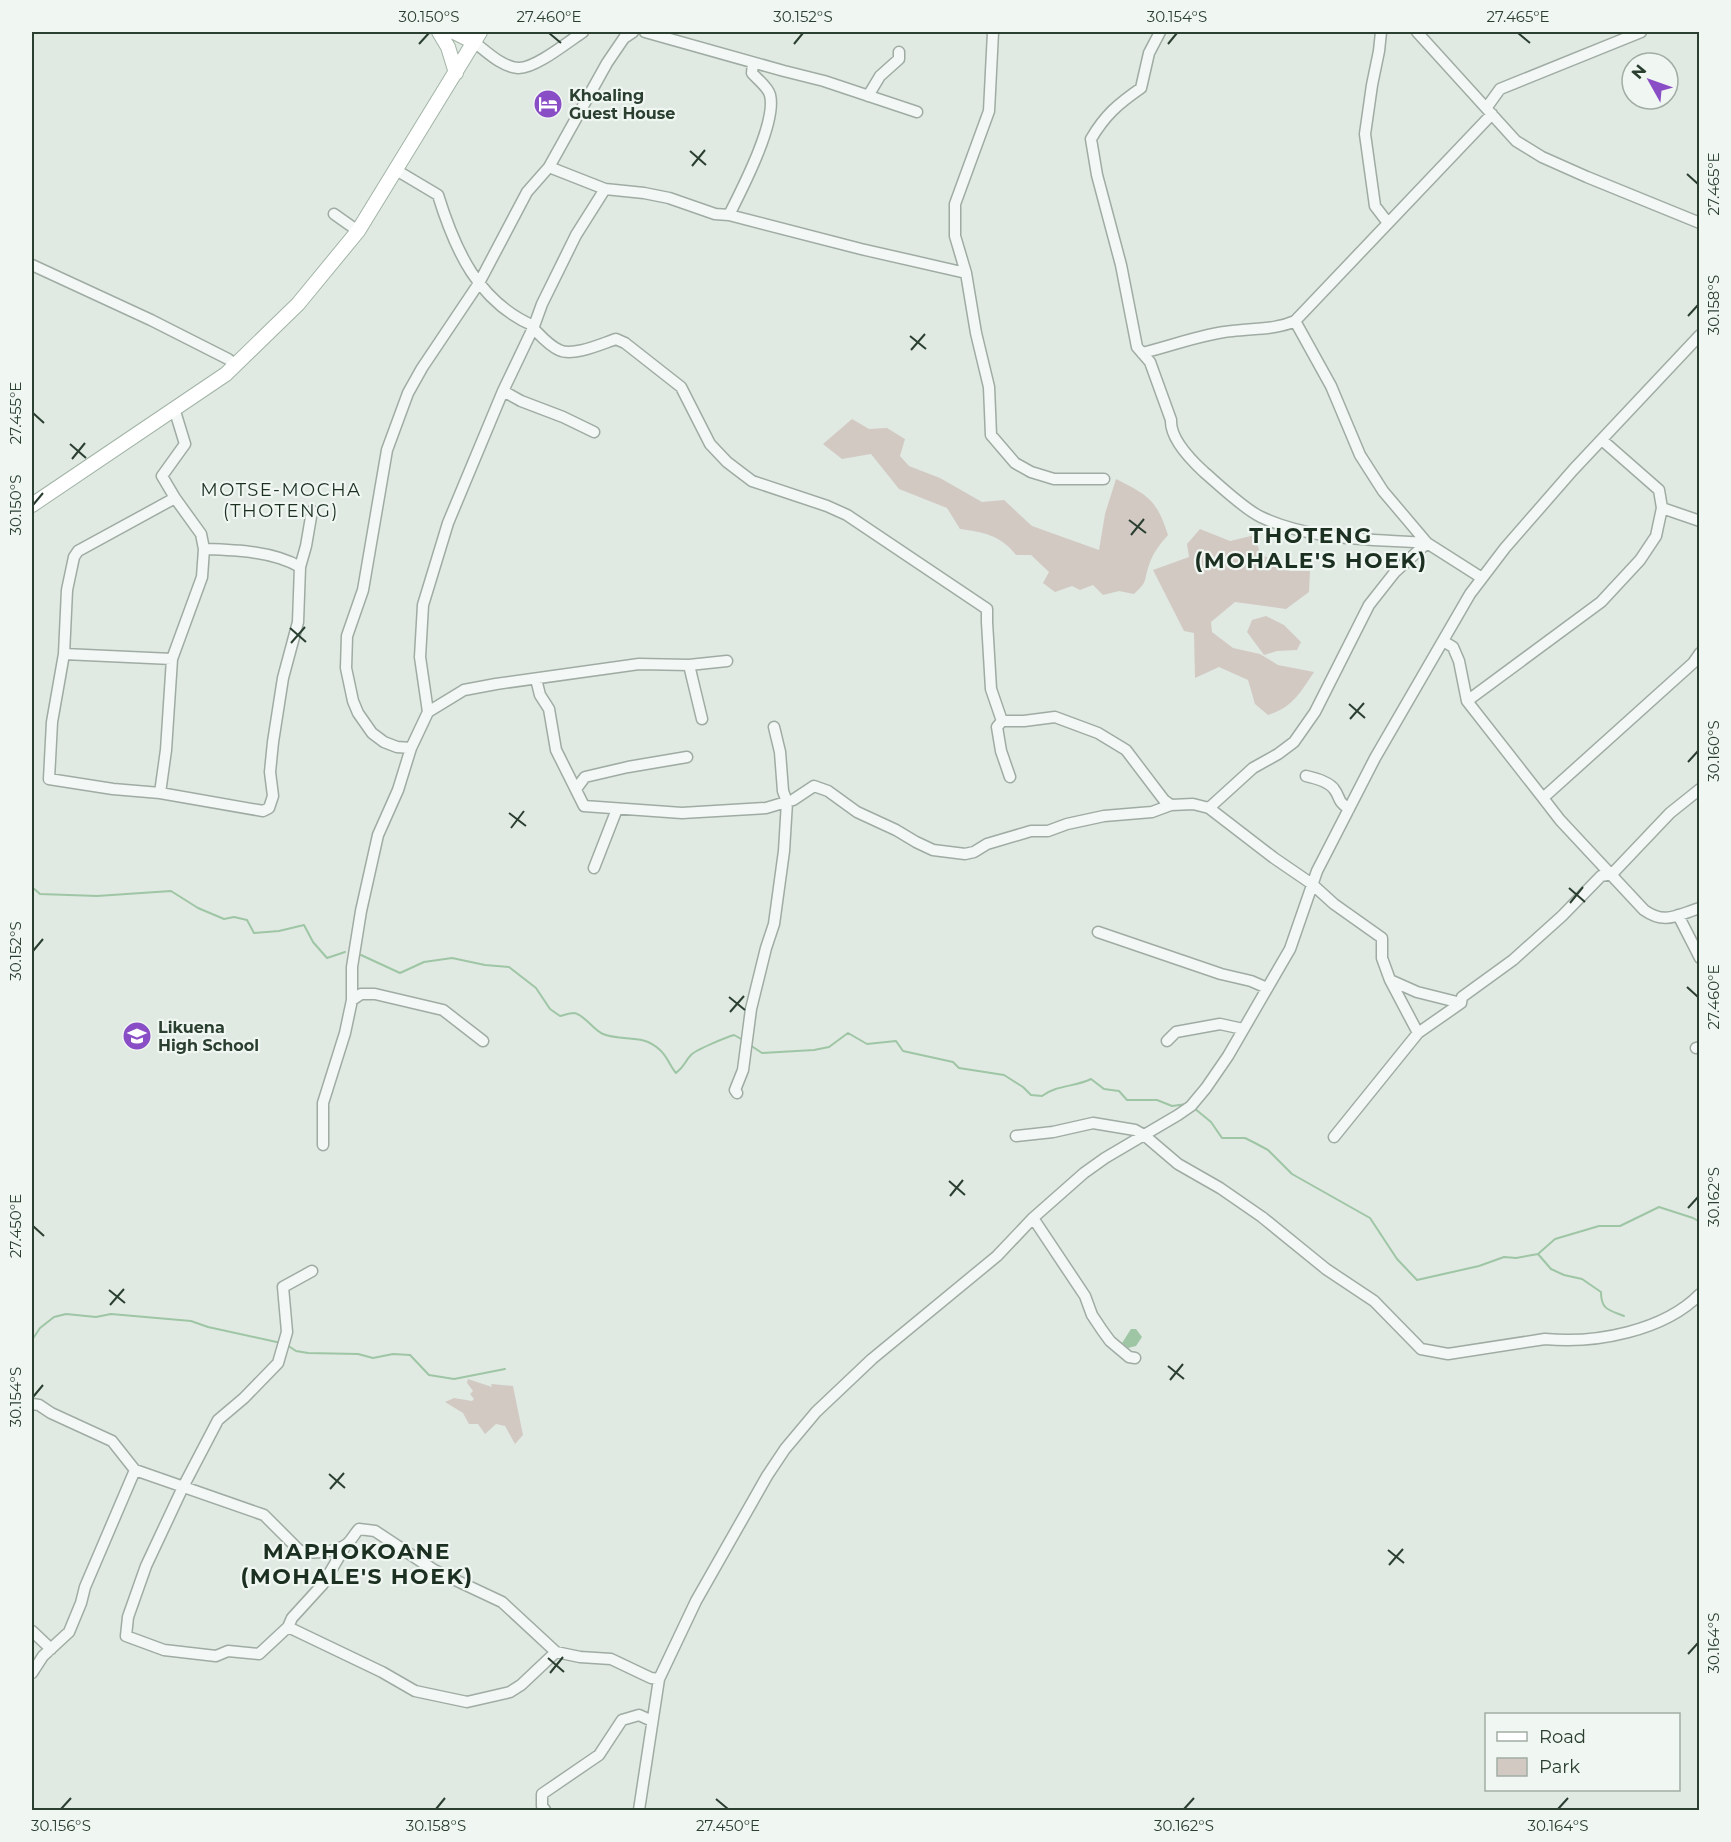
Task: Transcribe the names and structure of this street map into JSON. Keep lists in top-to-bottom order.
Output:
{
  "districts": ["MOTSE-MOCHA (THOTENG)", "THOTENG (MOHALE'S HOEK)", "MAPHOKOANE (MOHALE'S HOEK)"],
  "places": {
    "hotel": ["Khoaling Guest House"],
    "school or university": ["Likuena High School"]
  },
  "legend": ["Road", "Park"],
  "north": "top left",
  "coordinates": [
    "30.150°S",
    "27.460°E",
    "30.152°S",
    "30.154°S",
    "27.465°E",
    "30.158°S",
    "27.455°E",
    "30.160°S",
    "30.162°S",
    "27.450°E",
    "30.164°S",
    "30.156°S"
  ]
}
